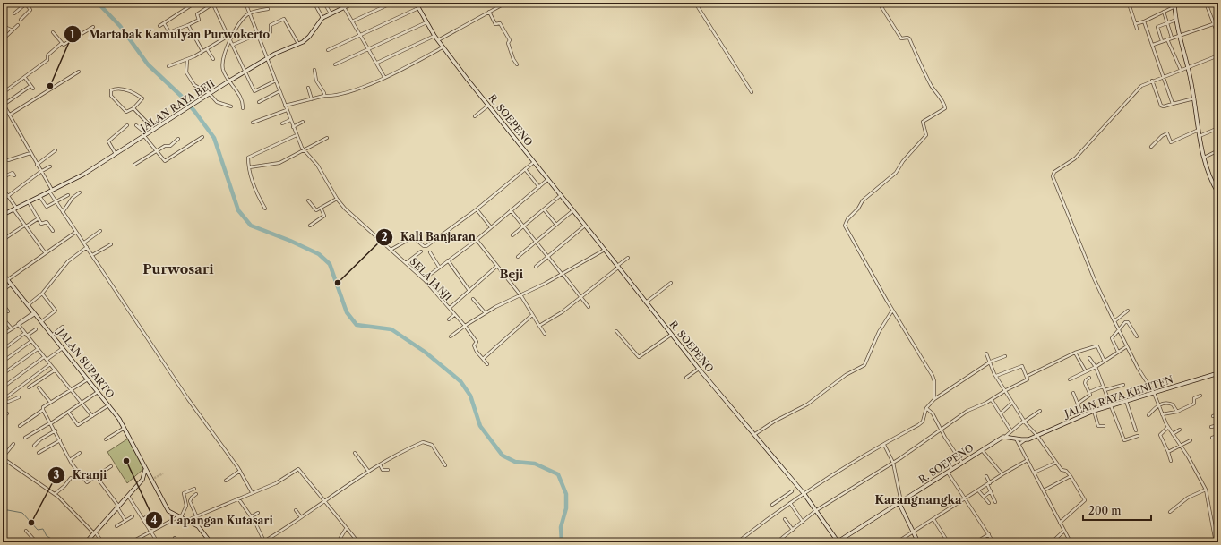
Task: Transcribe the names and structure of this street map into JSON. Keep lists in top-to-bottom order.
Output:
{
  "streets": {
    "street": [
      "JALAN RAYA BEJI",
      "R. SOEPENO",
      "SELA JANJI",
      "JALAN SUPARTO",
      "JALAN RAYA KENITEN"
    ]
  },
  "crossings": [
    ["JALAN RAYA BEJI", "SELA JANJI"]
  ],
  "districts": ["Purwosari", "Beji", "Karangnangka"],
  "places": [
    "Martabak Kamulyan Purwokerto",
    "Kali Banjaran",
    "Lapangan Kutasari",
    "Kranji"
  ],
  "scale_bar": "200 m"
}
